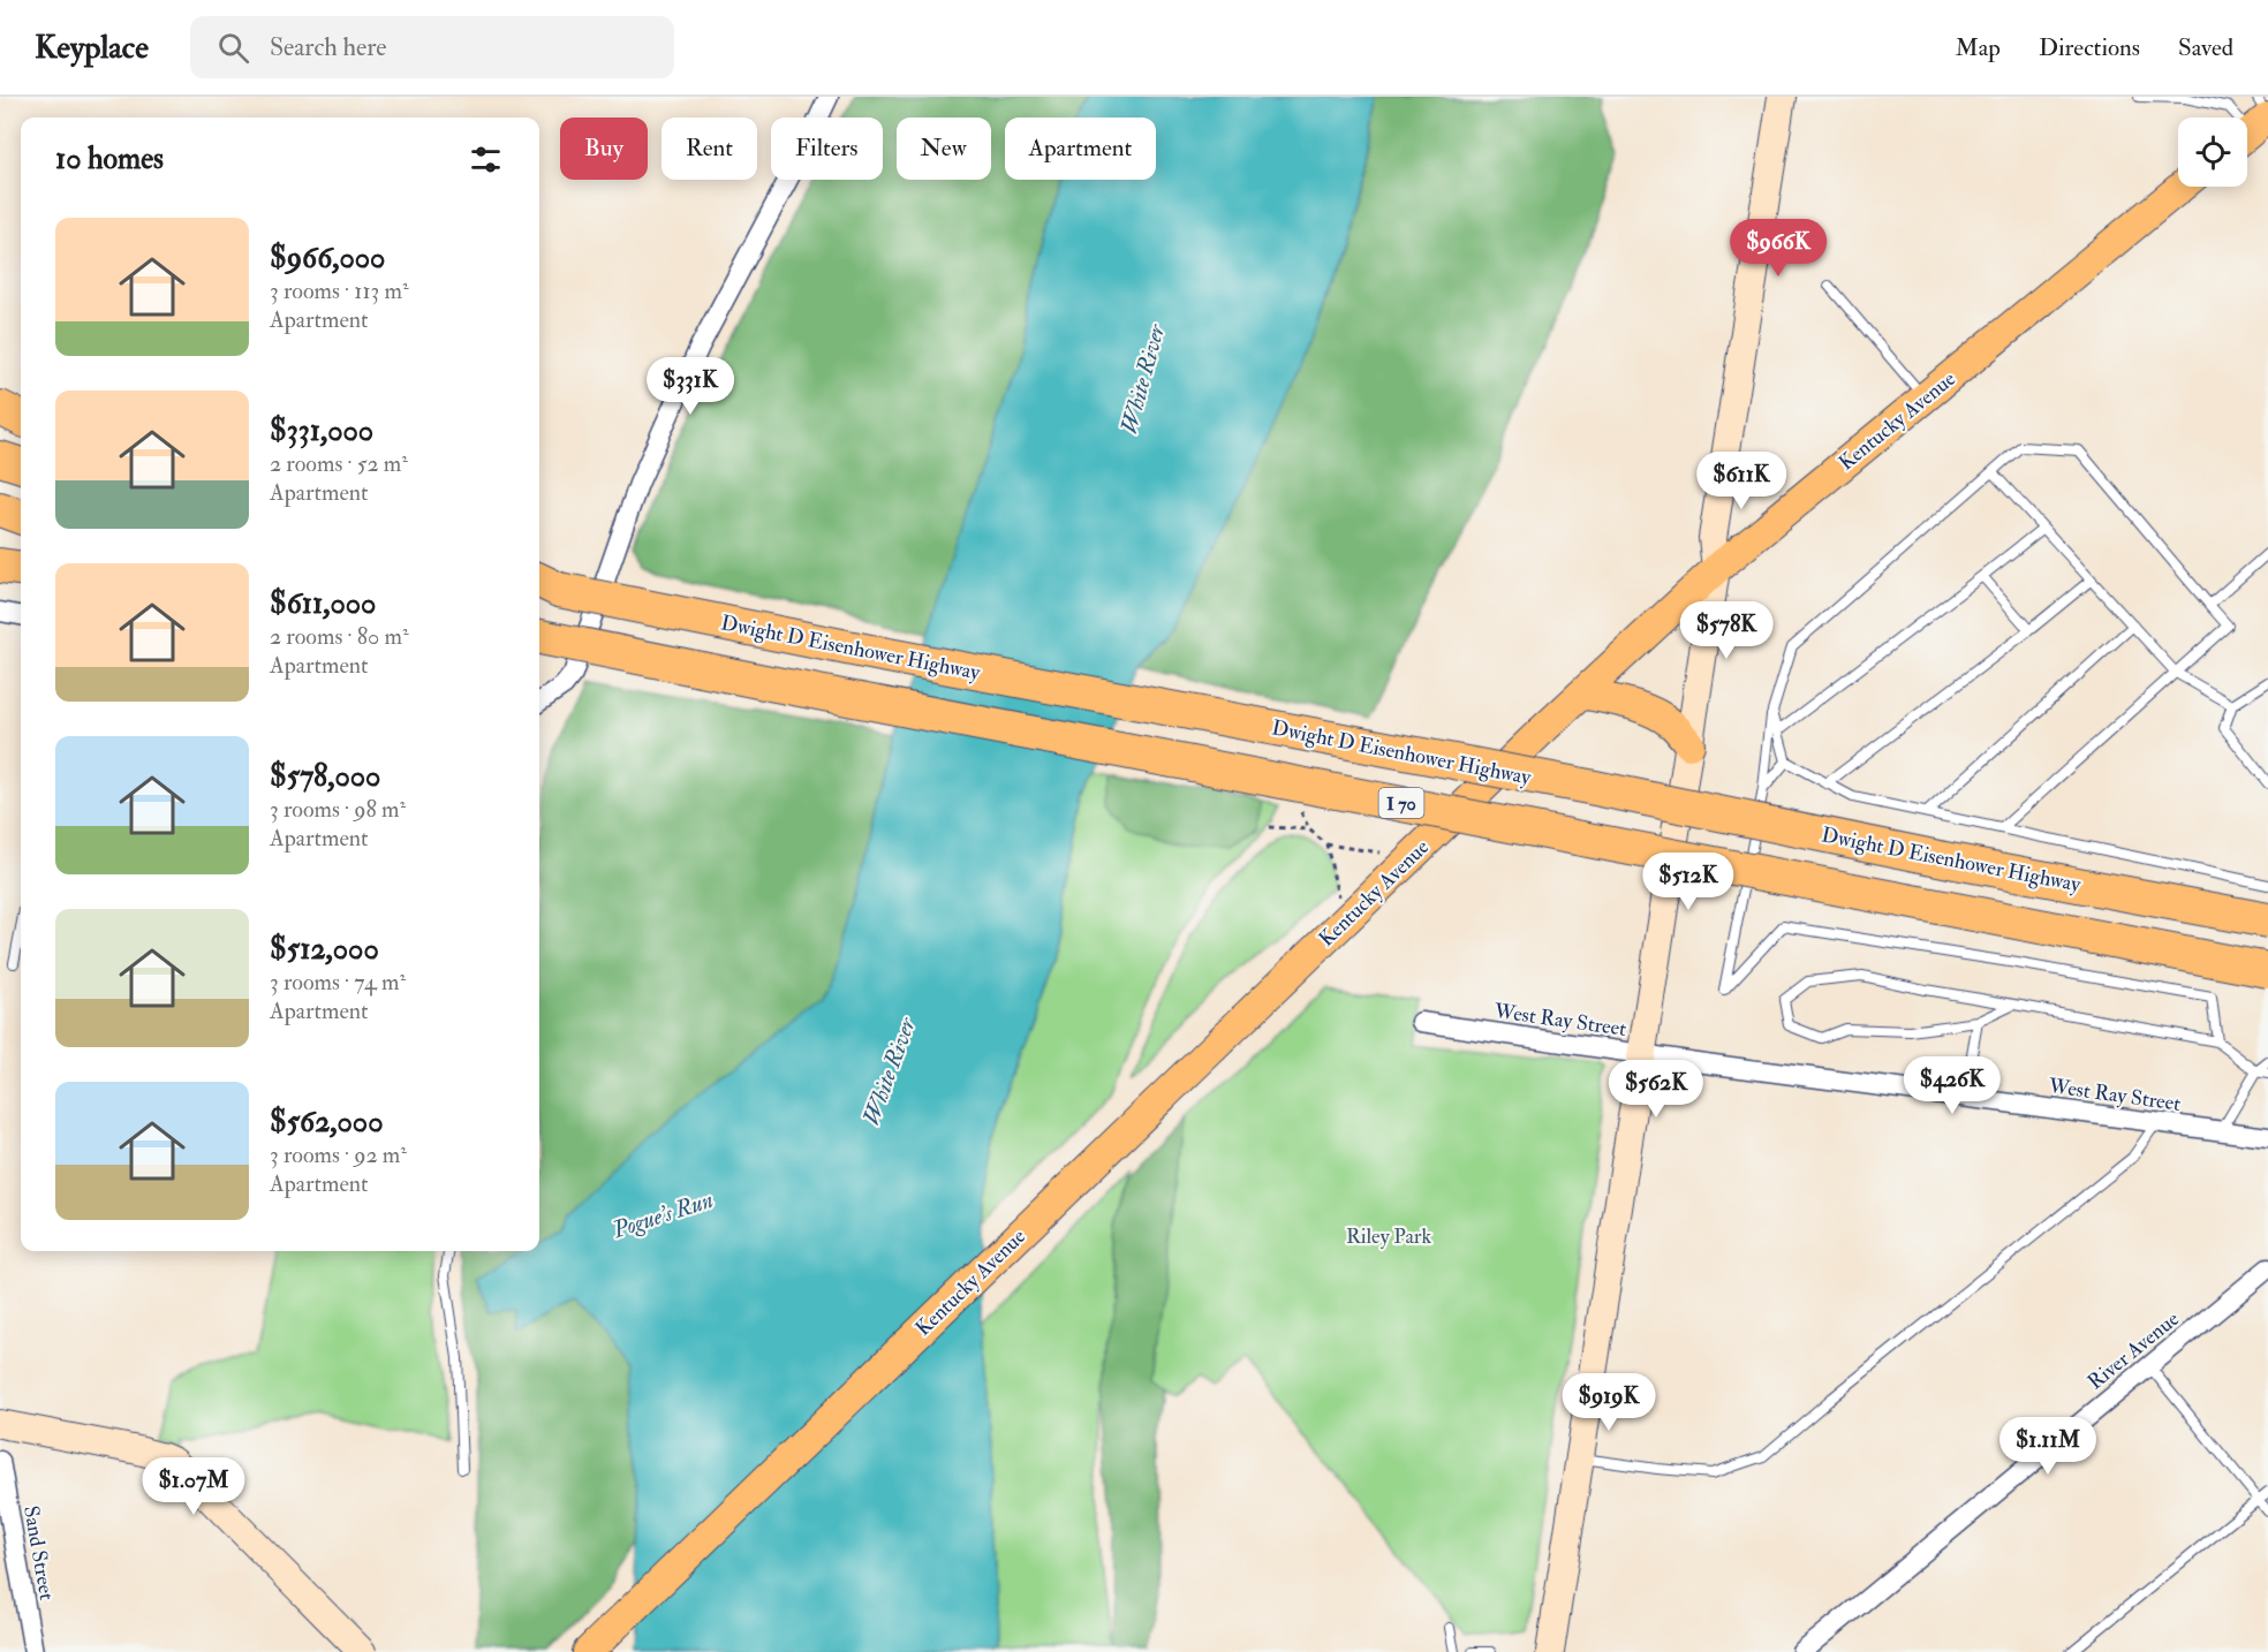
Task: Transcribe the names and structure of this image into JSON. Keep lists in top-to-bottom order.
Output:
{
  "streets": {
    "highway": ["Dwight D Eisenhower Highway", "I 70"],
    "main road": ["Kentucky Avenue"],
    "street": ["West Ray Street", "River Avenue", "Sand Street"]
  },
  "water": ["White River", "Pogue's Run"],
  "parks": ["Riley Park"],
  "page": {
    "header": "Keyplace",
    "search": "Search here",
    "nav": ["Map", "Directions", "Saved"],
    "chip": [
      "Buy",
      "Rent",
      "Filters",
      "New",
      "Apartment"
    ],
    "heading": "10 homes",
    "list": [
      {
        "name": "$966,000",
        "note": "3 rooms · 113 m² · Apartment"
      },
      {
        "name": "$331,000",
        "note": "2 rooms · 52 m² · Apartment"
      },
      {
        "name": "$611,000",
        "note": "2 rooms · 80 m² · Apartment"
      },
      {
        "name": "$578,000",
        "note": "3 rooms · 98 m² · Apartment"
      },
      {
        "name": "$512,000",
        "note": "3 rooms · 74 m² · Apartment"
      },
      {
        "name": "$562,000",
        "note": "3 rooms · 92 m² · Apartment"
      }
    ],
    "price": [
      "$966K",
      "$331K",
      "$611K",
      "$578K",
      "$512K",
      "$426K",
      "$562K",
      "$919K",
      "$1.11M",
      "$1.07M"
    ]
  }
}
